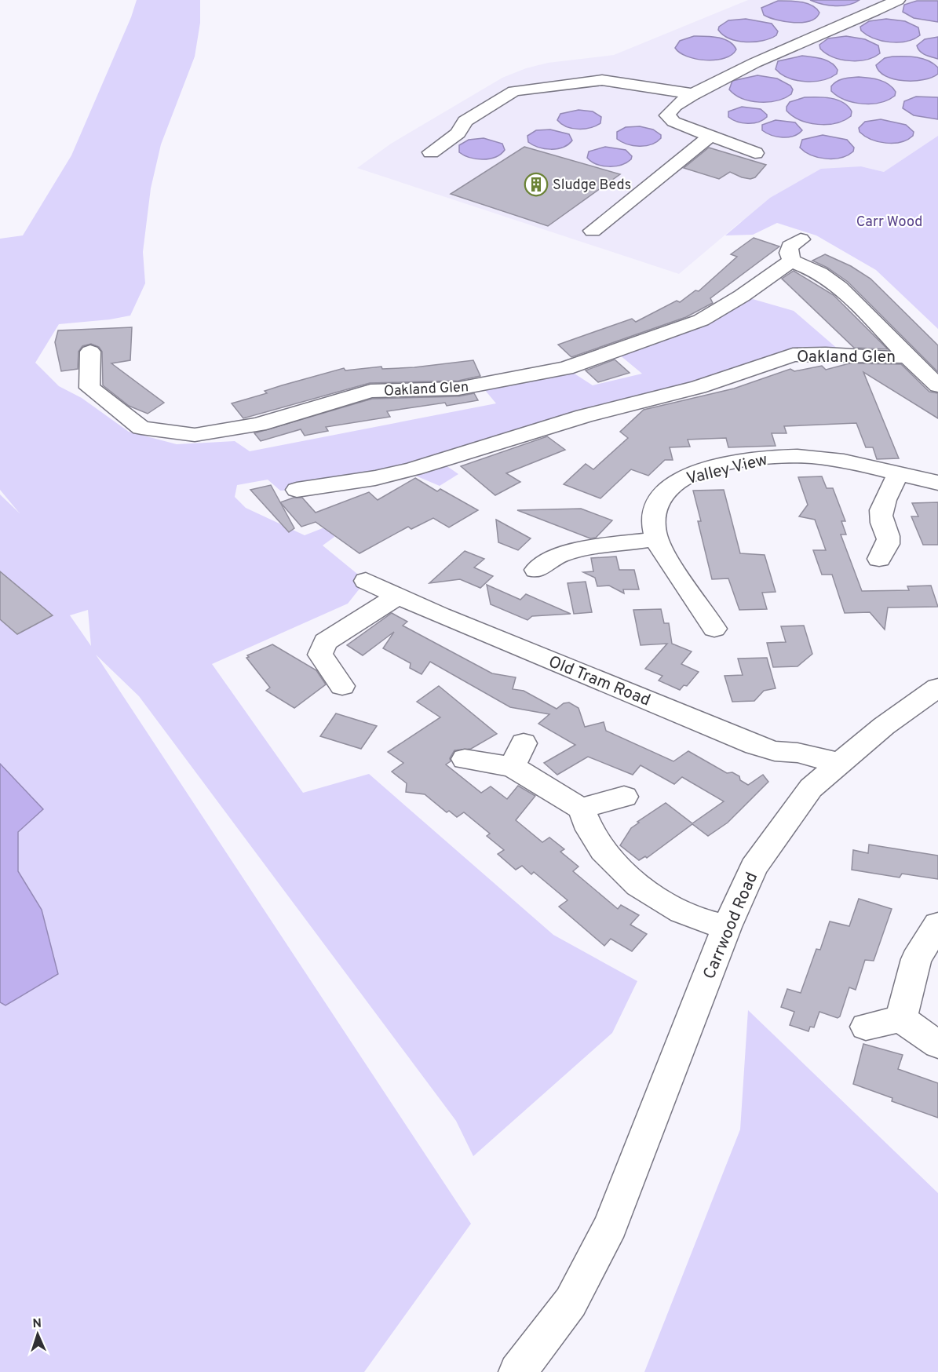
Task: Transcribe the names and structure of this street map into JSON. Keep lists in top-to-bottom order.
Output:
{
  "streets": {
    "street": [
      "Oakland Glen",
      "Valley View",
      "Old Tram Road",
      "Carrwood Road"
    ]
  },
  "crossings": [
    ["Old Tram Road", "Carrwood Road"]
  ],
  "parks": ["Carr Wood"],
  "places": {
    "building": ["Sludge Beds"]
  },
  "north": "top"
}
